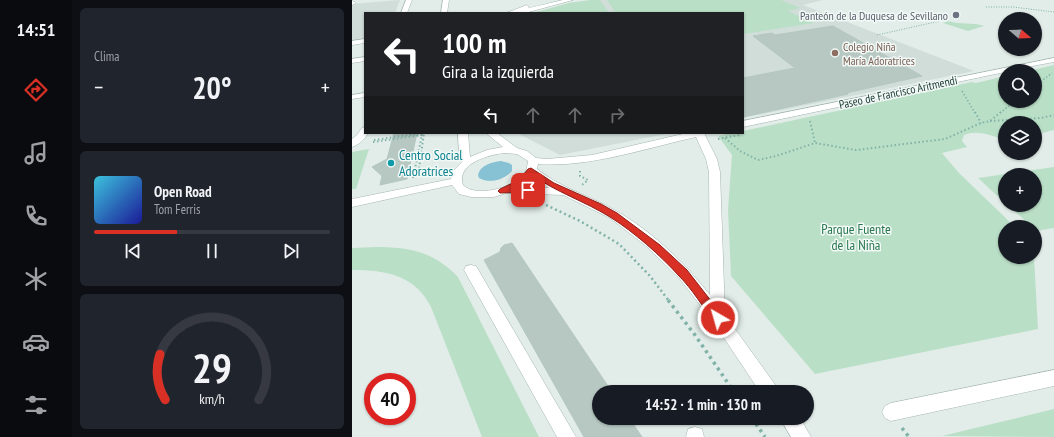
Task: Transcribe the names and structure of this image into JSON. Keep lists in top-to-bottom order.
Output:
{
  "streets": {
    "street": ["Paseo de Francisco Aritmendi"]
  },
  "parks": ["Parque Fuente de la Niña"],
  "places": ["Panteón de la Duquesa de Sevillano", "Colegio Niña María Adoratrices", "Centro Social Adoratrices"],
  "north": "right",
  "page": {
    "tabs": "14:51",
    "tile": "Clima",
    "map_buttons": ["+", "−"],
    "turn": ["100 m", "Gira a la izquierda"],
    "heat": ["−", "20°", "+"],
    "song": ["Open Road", "Tom Ferris"],
    "limit": "40",
    "trip": "14:52 · 1 min · 130 m",
    "gauge": ["29", "km/h"]
  }
}
